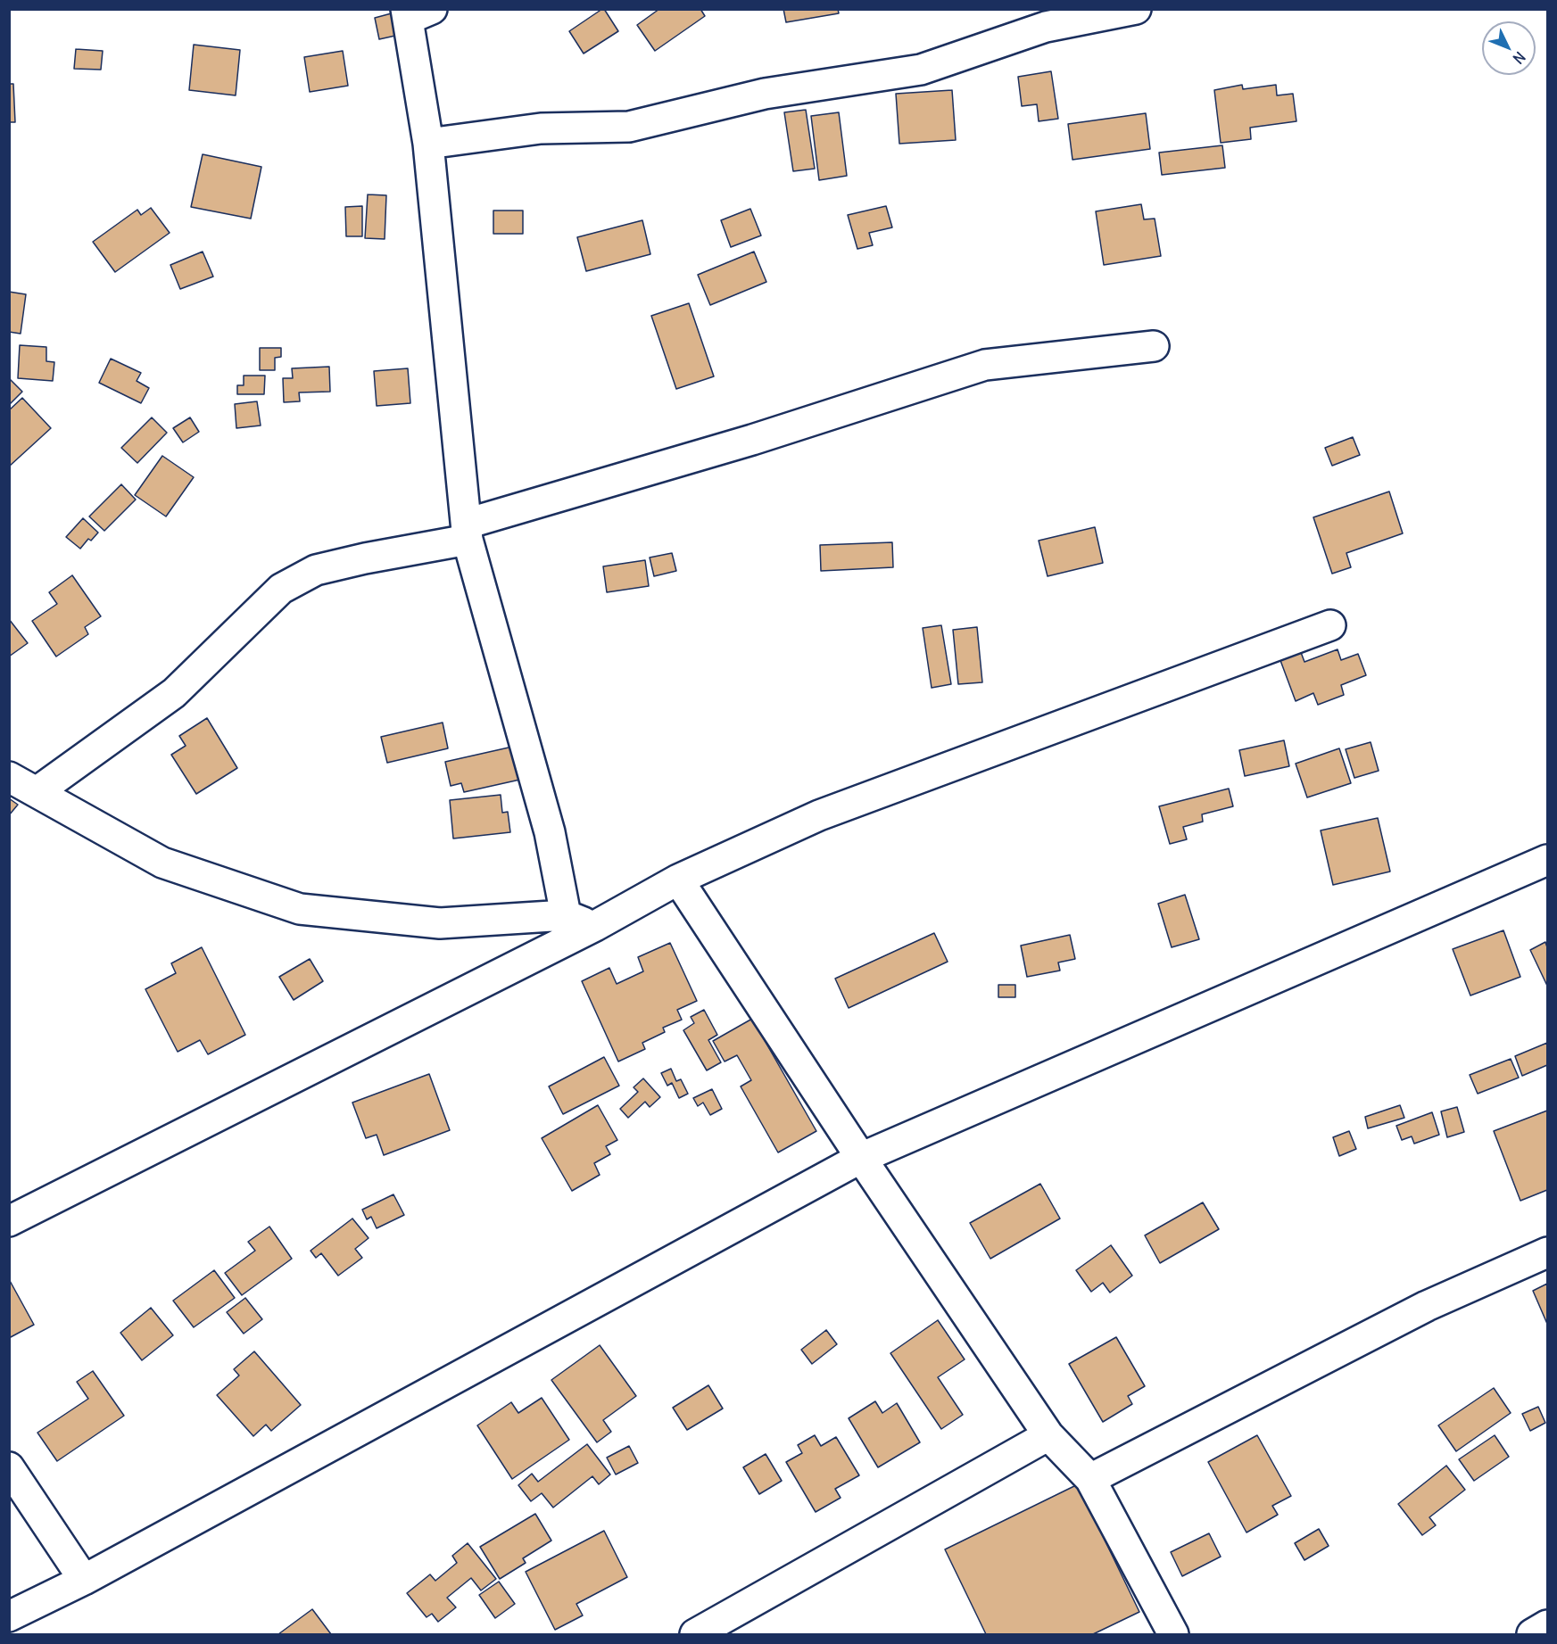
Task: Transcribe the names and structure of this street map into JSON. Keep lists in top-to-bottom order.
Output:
{
  "north": "bottom right"
}
